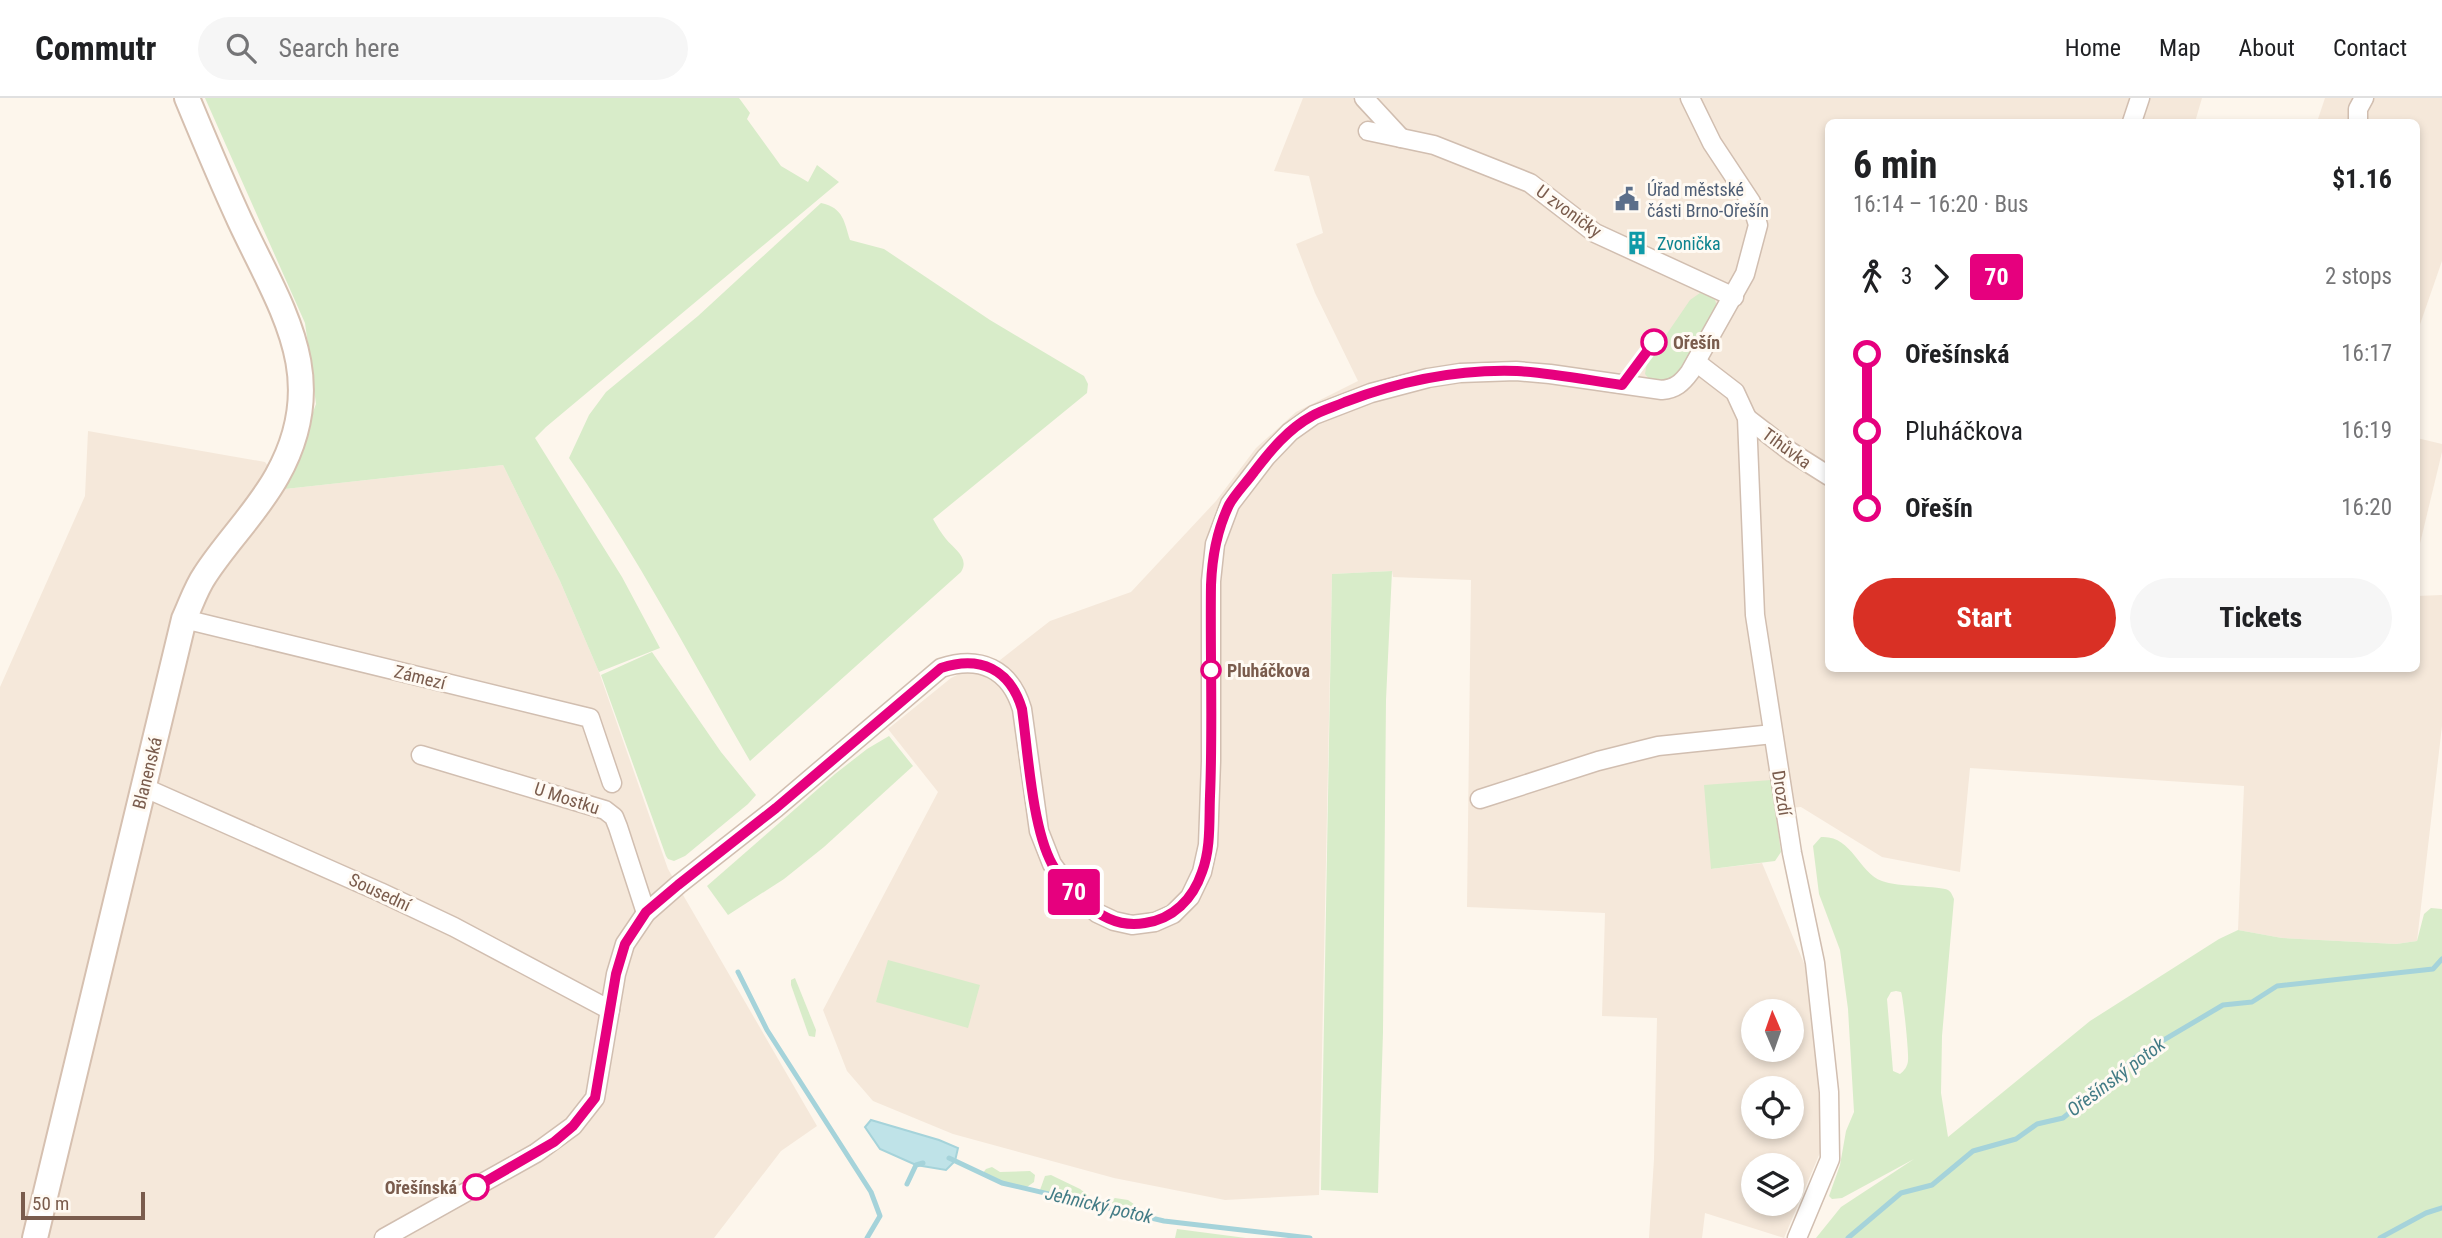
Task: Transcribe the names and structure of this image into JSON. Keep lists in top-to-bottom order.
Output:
{
  "streets": {
    "street": [
      "U zvoničky",
      "Tihůvka",
      "Zámezí",
      "Blanenská",
      "Drozdí",
      "U Mostku",
      "Sousední"
    ]
  },
  "crossings": [
    ["Tihůvka", "Drozdí"],
    ["Zámezí", "Blanenská"],
    ["Blanenská", "Sousední"]
  ],
  "water": ["Ořešínský potok", "Jehnický potok"],
  "places": {
    "public building": ["Úřad městské části Brno-Ořešín"],
    "building": ["Zvonička"],
    "other": ["Ořešín", "Pluháčkova", "Ořešínská"]
  },
  "lines": ["bus line 70"],
  "scale_bar": "50 m",
  "north": "top",
  "page": {
    "header": "Commutr",
    "search": "Search here",
    "nav": [
      "Home",
      "Map",
      "About",
      "Contact"
    ],
    "on_map": "70",
    "heading": ["6 min", "16:14 – 16:20 · Bus", "$1.16"],
    "legs": ["3", "70", "2 stops"],
    "list": [
      {
        "name": "Ořešínská",
        "value": "16:17"
      },
      {
        "name": "Pluháčkova",
        "value": "16:19"
      },
      {
        "name": "Ořešín",
        "value": "16:20"
      }
    ],
    "buttons": ["Start", "Tickets"],
    "scale": "50 m"
  }
}
